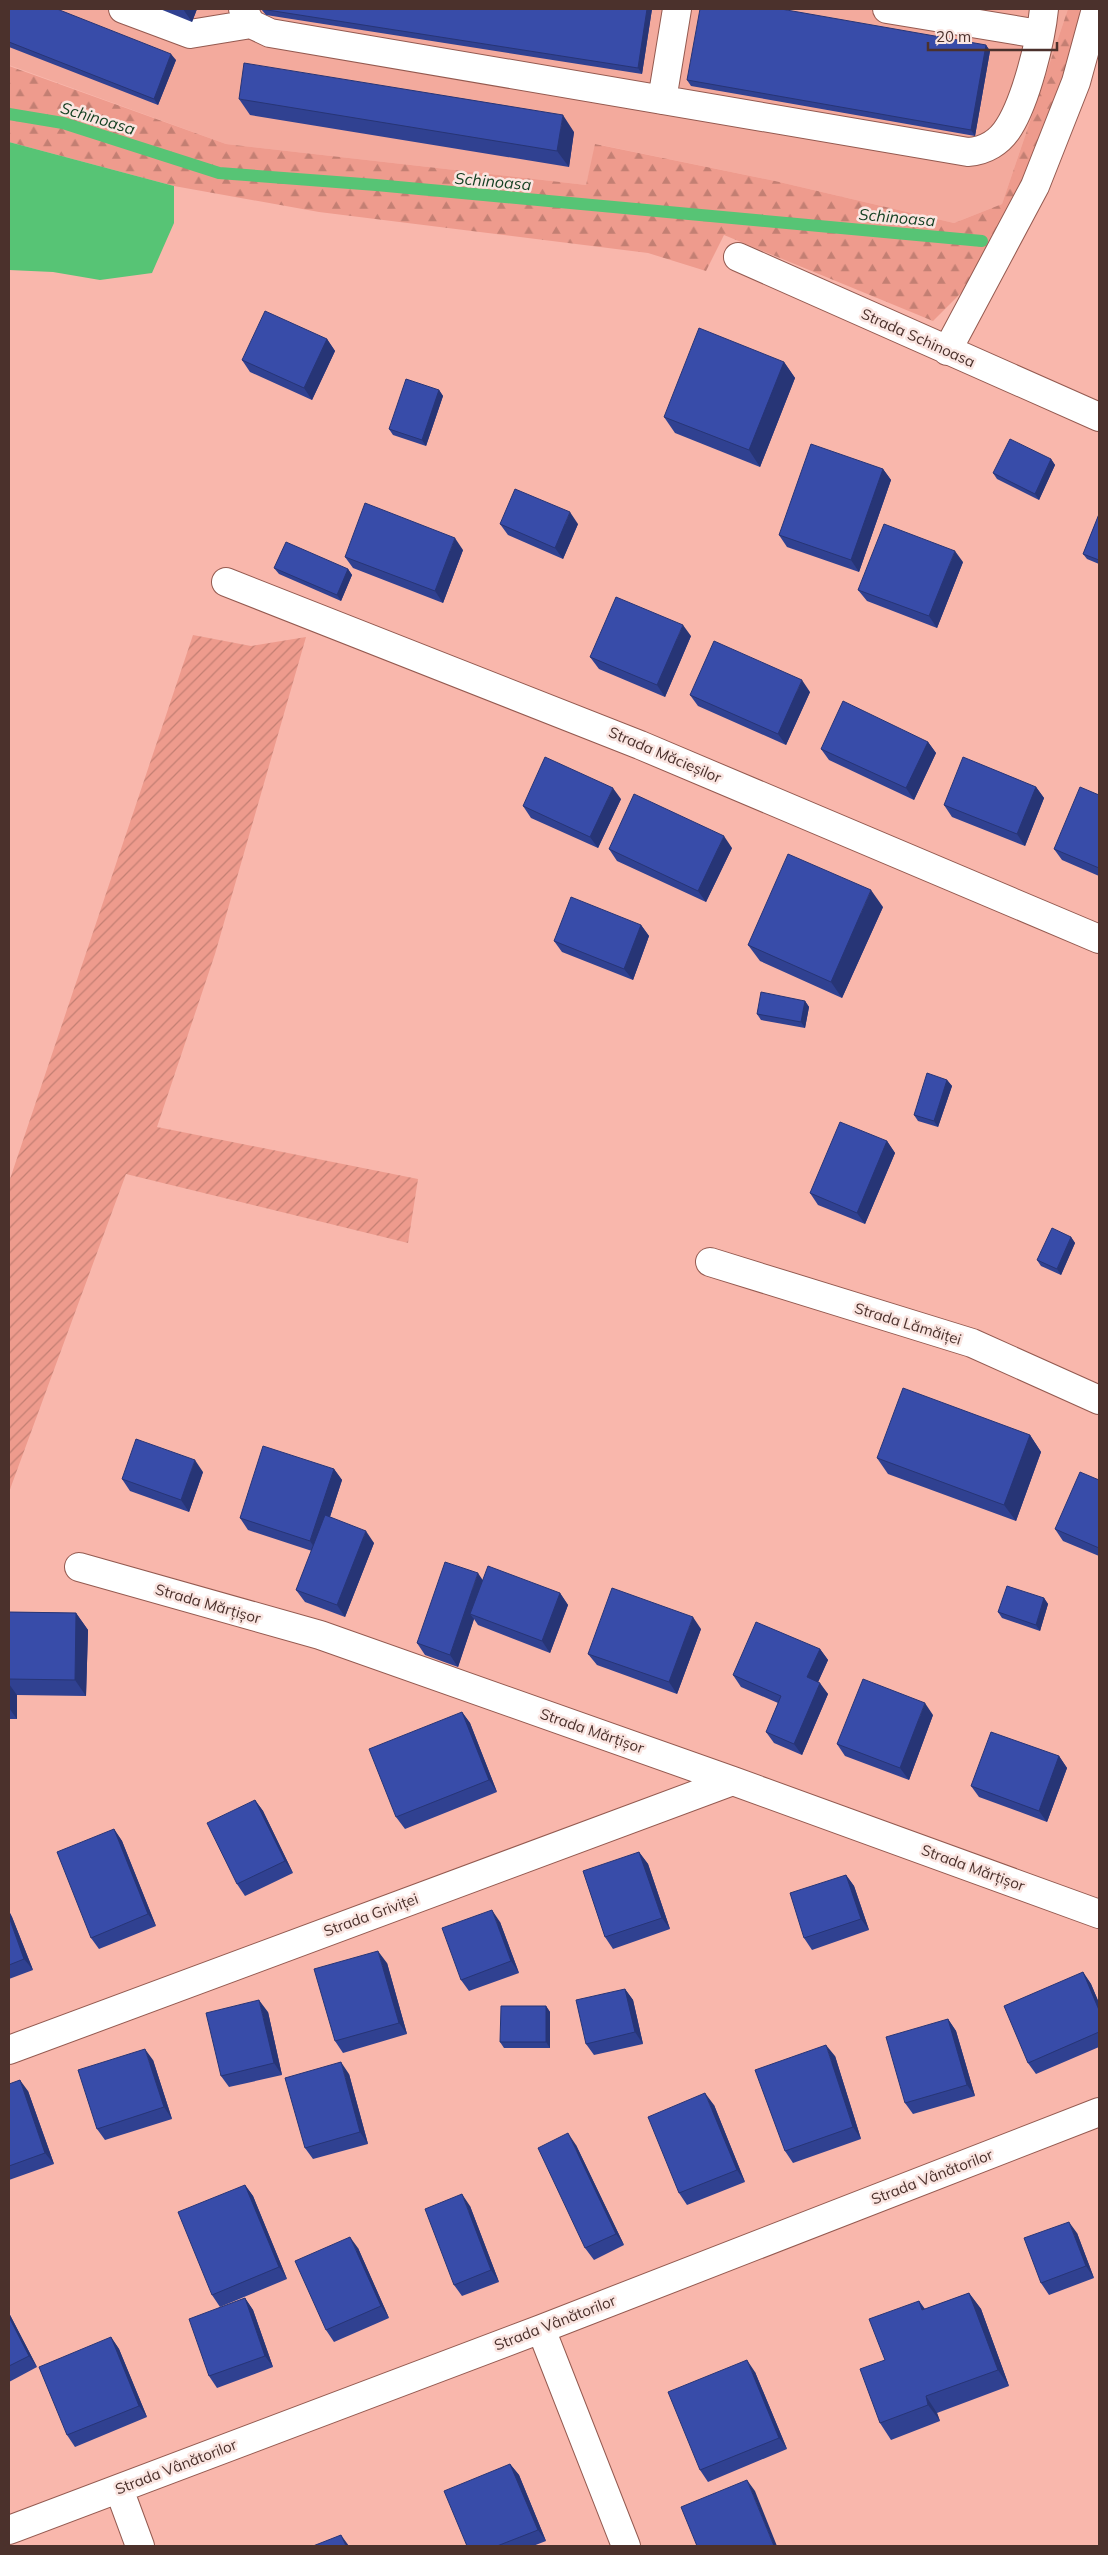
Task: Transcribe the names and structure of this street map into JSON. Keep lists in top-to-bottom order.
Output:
{
  "streets": {
    "street": [
      "Strada Schinoasa",
      "Strada Măcieșilor",
      "Strada Lămăiței",
      "Strada Mărțișor",
      "Strada Griviței",
      "Strada Vânătorilor"
    ]
  },
  "crossings": [
    ["Strada Mărțișor", "Strada Griviței"]
  ],
  "water": ["Schinoasa"],
  "scale_bar": "20 m"
}
